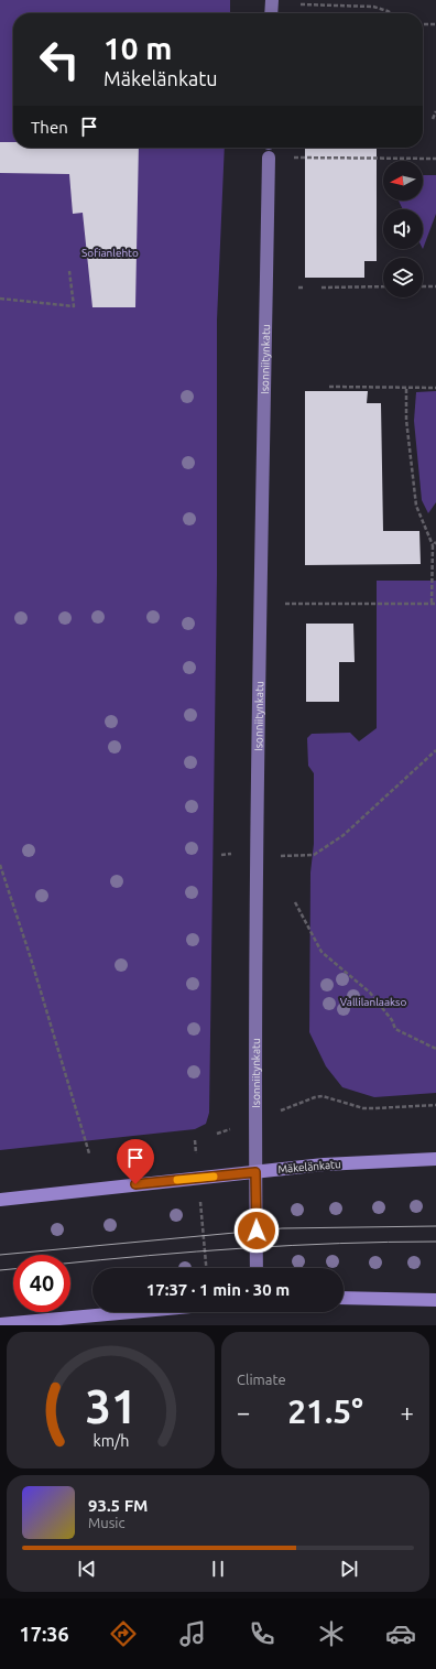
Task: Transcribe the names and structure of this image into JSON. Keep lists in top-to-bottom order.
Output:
{
  "streets": {
    "main road": ["Mäkelänkatu"],
    "street": ["Isonniitynkatu"]
  },
  "crossings": [
    ["Isonniitynkatu", "Mäkelänkatu"]
  ],
  "parks": ["Sofianlehto", "Vallilanlaakso"],
  "north": "left",
  "page": {
    "turn": ["10 m", "Mäkelänkatu"],
    "then": "Then",
    "limit": "40",
    "trip": "17:37 · 1 min · 30 m",
    "tile": "Climate",
    "heat": ["−", "21.5°", "+"],
    "song": ["93.5 FM", "Music"],
    "tabs": "17:36",
    "gauge": ["31", "km/h"]
  }
}
